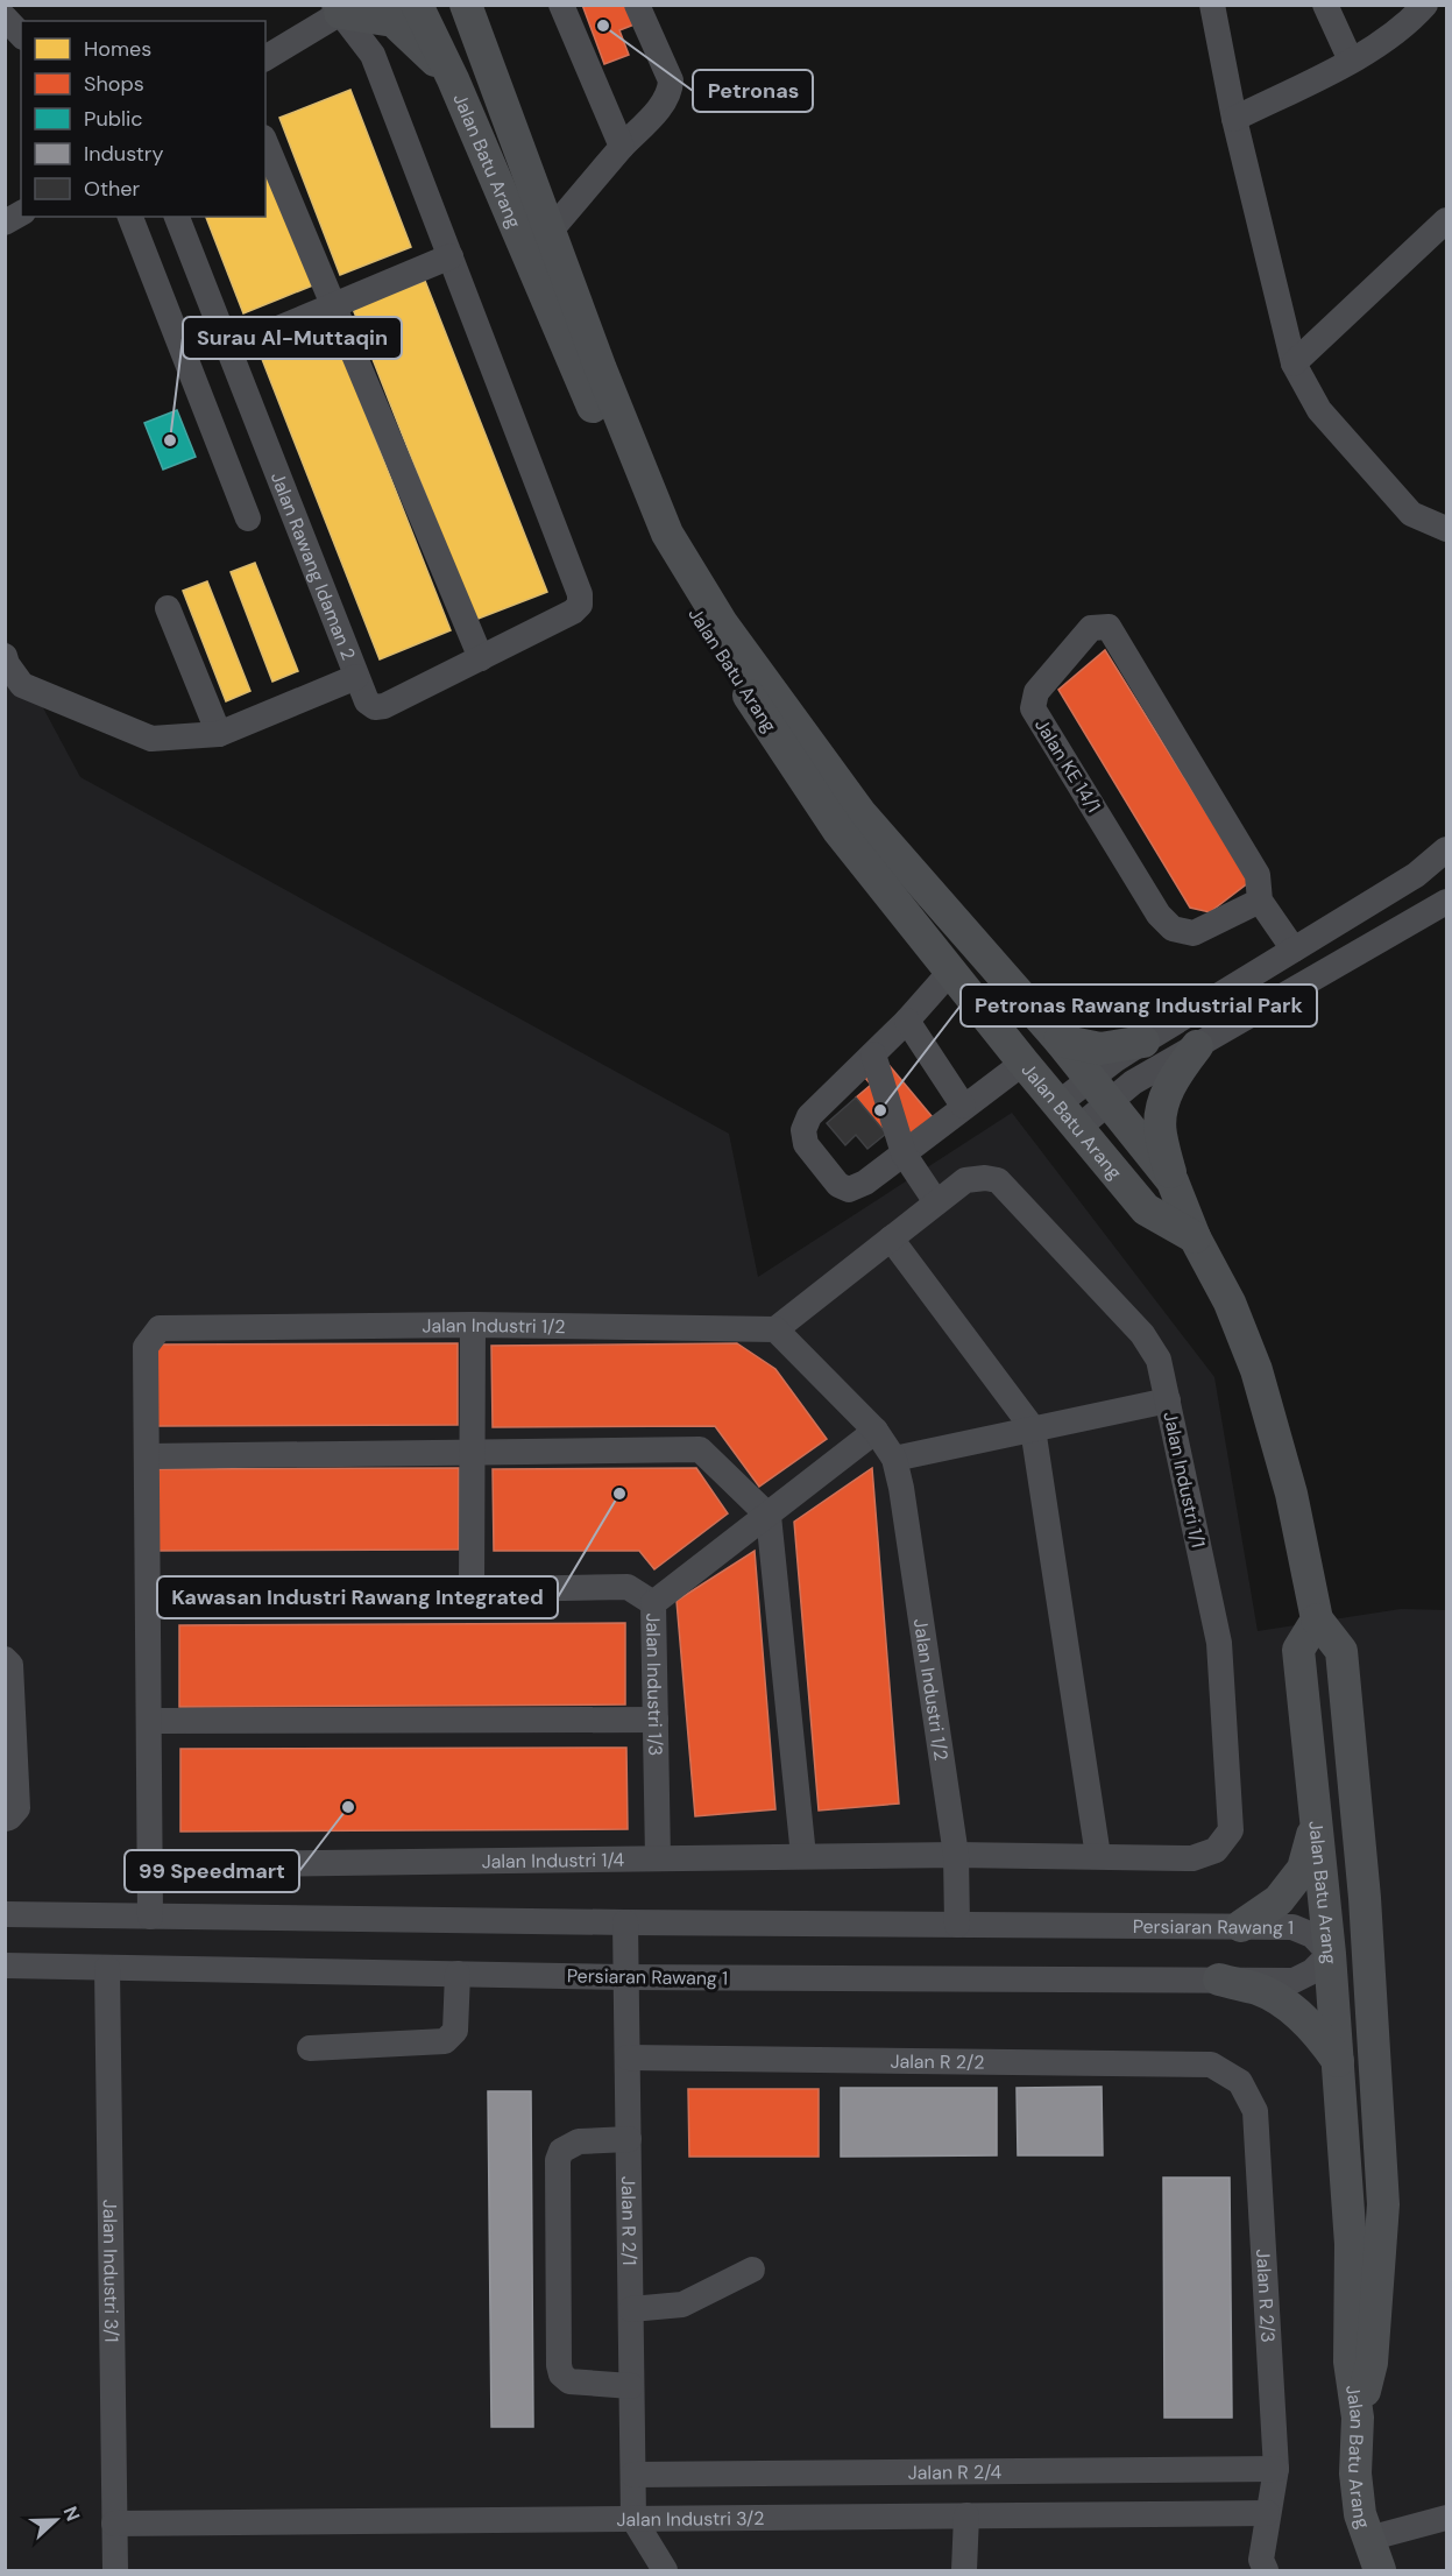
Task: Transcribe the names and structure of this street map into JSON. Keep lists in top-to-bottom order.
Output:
{
  "streets": {
    "main road": ["Jalan Batu Arang"],
    "street": [
      "Jalan Rawang Idaman 2",
      "Jalan KE 14/1",
      "Jalan Industri 1/2",
      "Jalan Industri 1/1",
      "Jalan Industri 1/3",
      "Jalan Industri 1/4",
      "Persiaran Rawang 1",
      "Jalan R 2/2",
      "Jalan R 2/1",
      "Jalan Industri 3/1",
      "Jalan R 2/3",
      "Jalan R 2/4",
      "Jalan Industri 3/2"
    ]
  },
  "crossings": [
    ["Jalan Batu Arang", "Persiaran Rawang 1"],
    ["Jalan Industri 1/2", "Jalan Industri 1/1"],
    ["Jalan Industri 1/2", "Jalan Industri 1/3"],
    ["Jalan Industri 1/2", "Jalan Industri 1/4"],
    ["Jalan Industri 1/2", "Persiaran Rawang 1"],
    ["Jalan Industri 1/1", "Jalan Industri 1/4"],
    ["Jalan Industri 1/3", "Jalan Industri 1/4"],
    ["Persiaran Rawang 1", "Jalan R 2/1"],
    ["Persiaran Rawang 1", "Jalan Industri 3/1"],
    ["Jalan R 2/2", "Jalan R 2/1"],
    ["Jalan R 2/2", "Jalan R 2/3"],
    ["Jalan R 2/1", "Jalan R 2/4"],
    ["Jalan R 2/1", "Jalan Industri 3/2"],
    ["Jalan Industri 3/1", "Jalan Industri 3/2"],
    ["Jalan R 2/3", "Jalan R 2/4"],
    ["Jalan R 2/3", "Jalan Industri 3/2"]
  ],
  "places": [
    "Petronas",
    "Surau Al-Muttaqin",
    "Petronas Rawang Industrial Park",
    "Kawasan Industri Rawang Integrated",
    "99 Speedmart"
  ],
  "legend": [
    "Homes",
    "Shops",
    "Public",
    "Industry",
    "Other"
  ],
  "north": "right"
}
